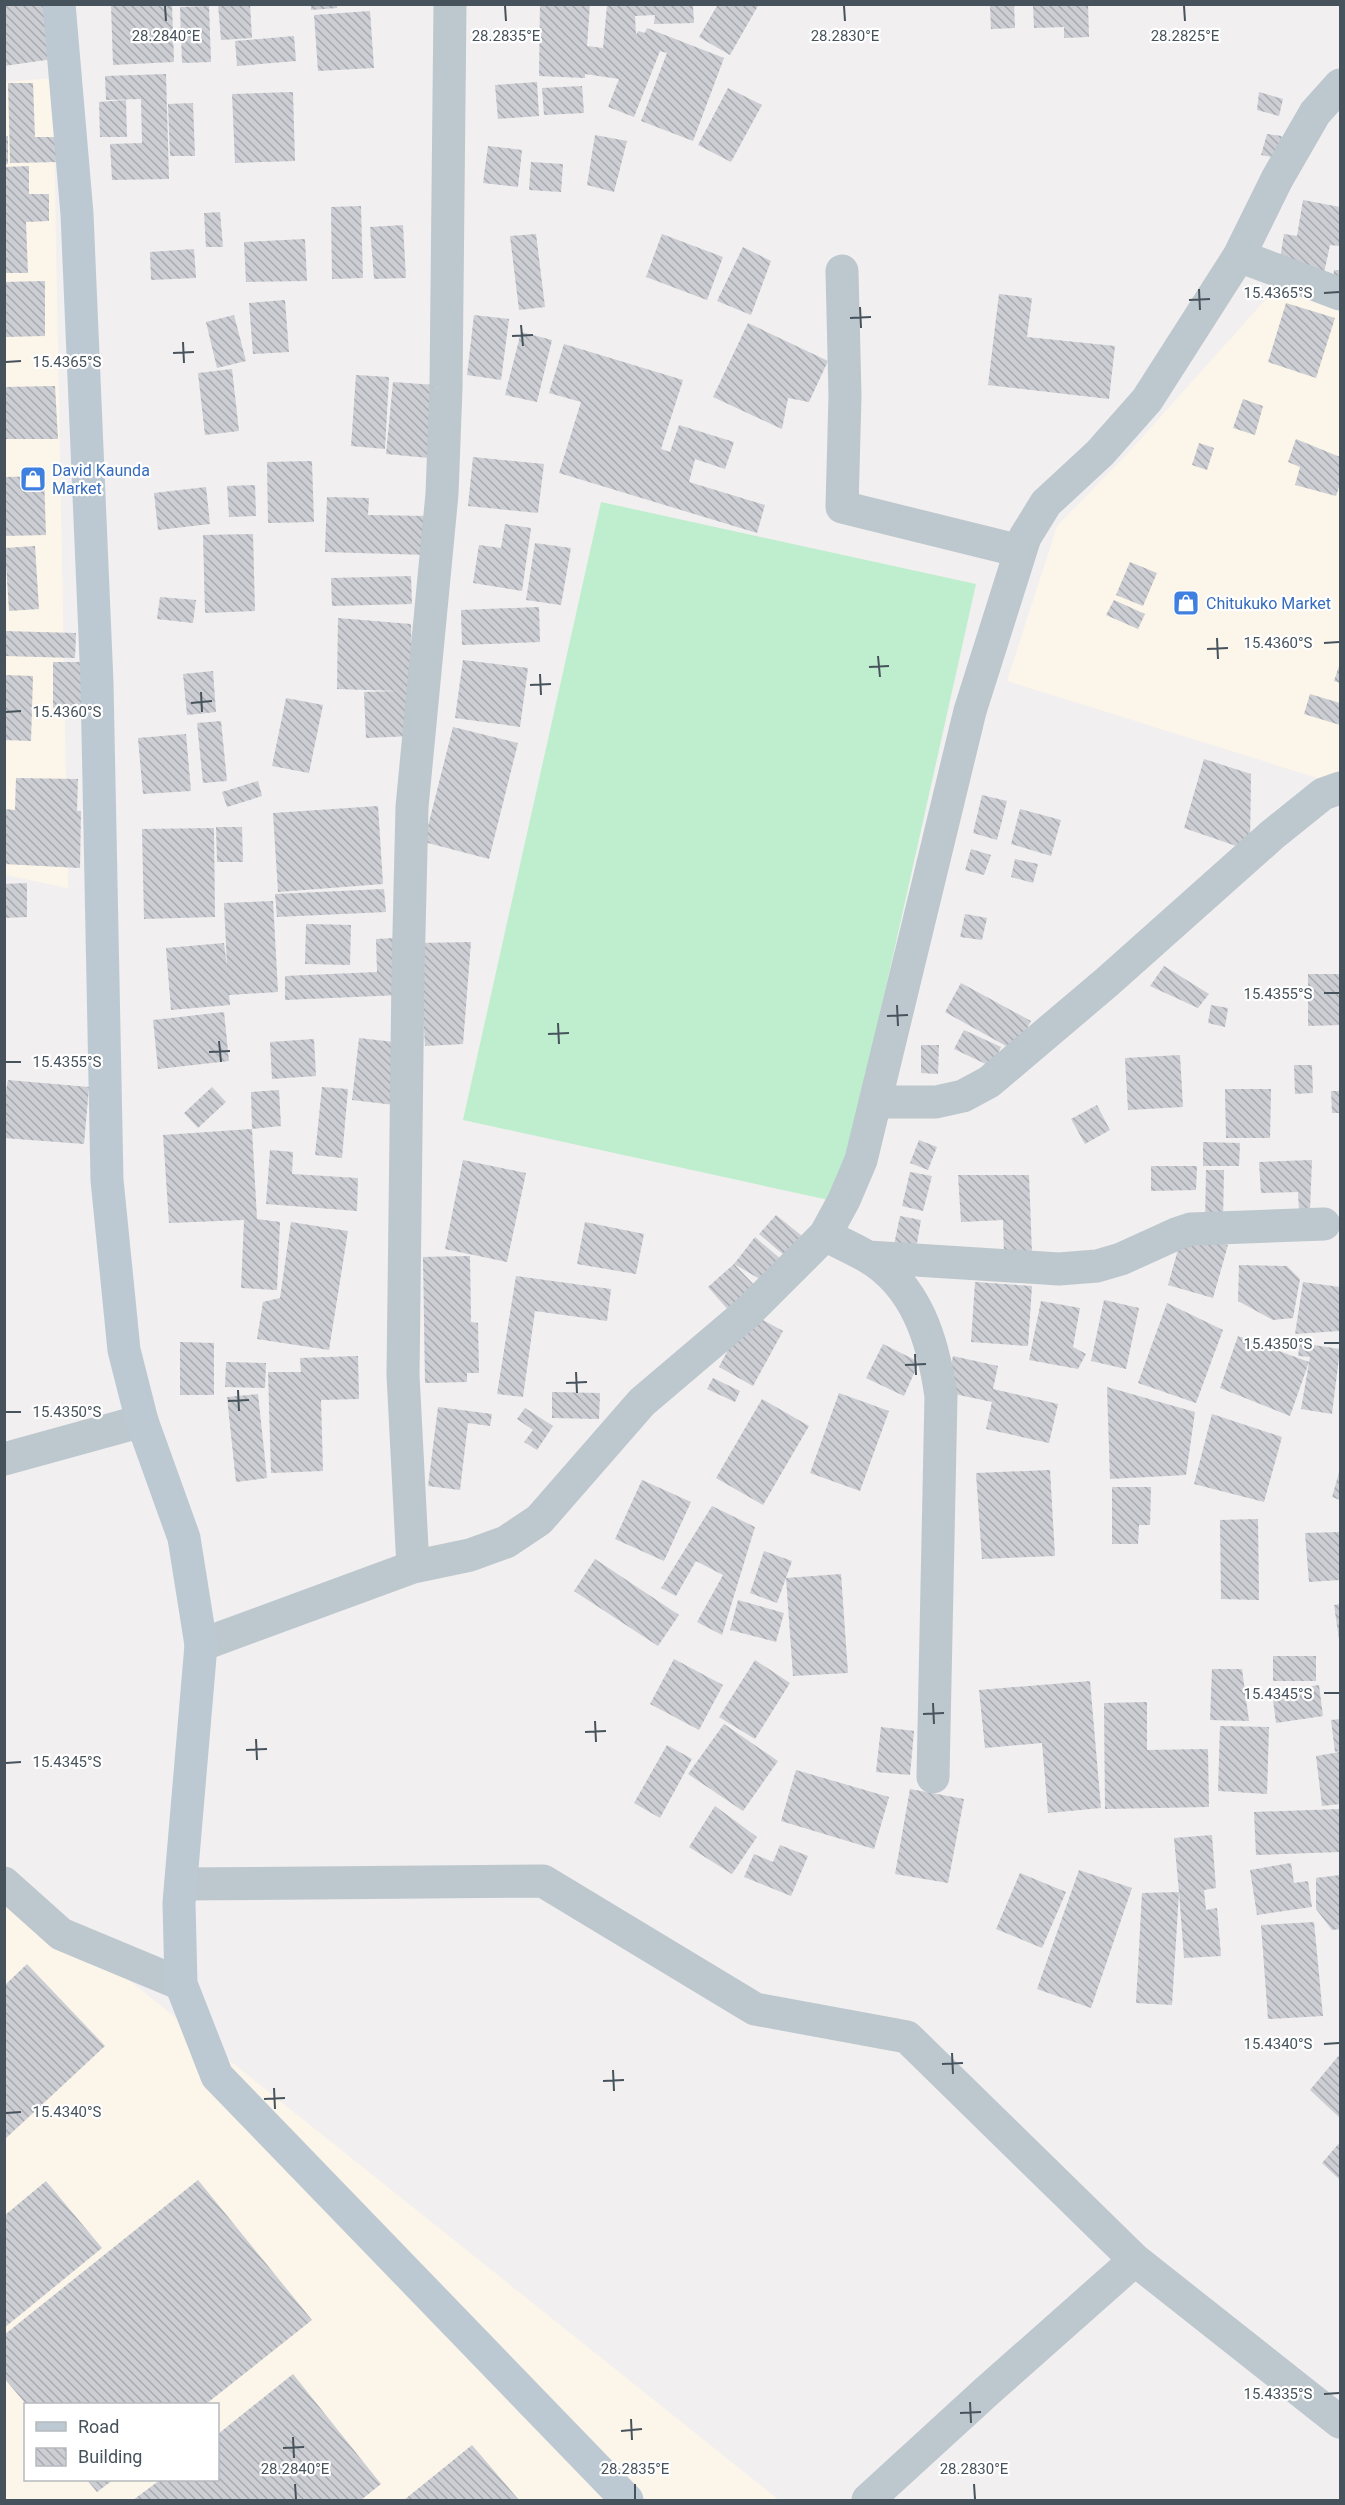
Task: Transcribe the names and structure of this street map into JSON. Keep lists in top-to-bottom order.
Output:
{
  "places": {
    "shop": ["David Kaunda Market", "Chitukuko Market"]
  },
  "legend": ["Road", "Building"],
  "coordinates": [
    "28.2840°E",
    "28.2835°E",
    "28.2830°E",
    "28.2825°E",
    "15.4365°S",
    "15.4360°S",
    "15.4355°S",
    "15.4350°S",
    "15.4345°S",
    "15.4340°S",
    "15.4335°S"
  ]
}
